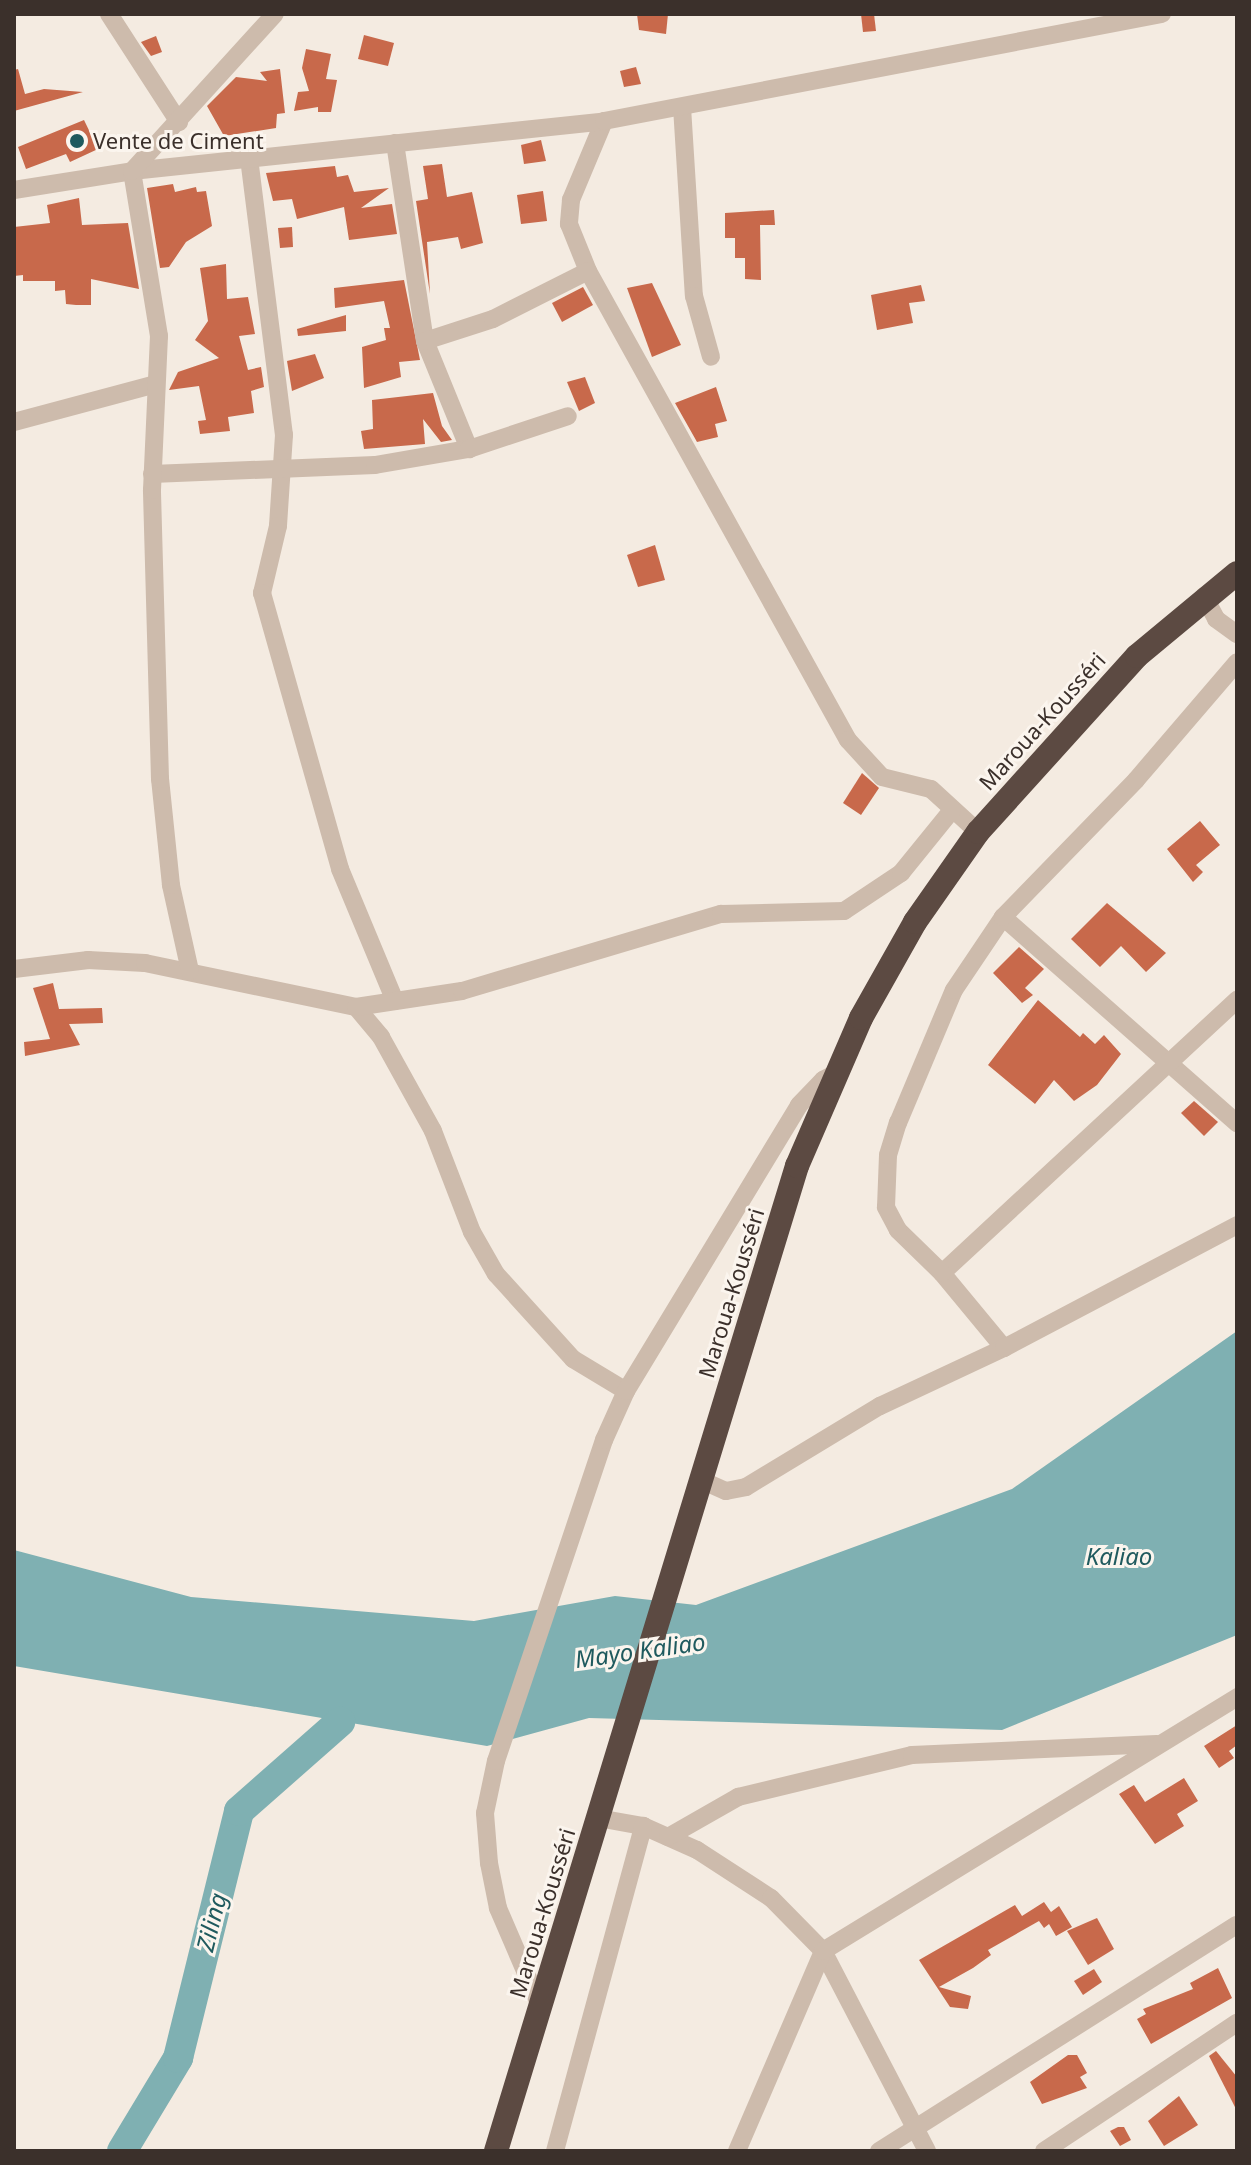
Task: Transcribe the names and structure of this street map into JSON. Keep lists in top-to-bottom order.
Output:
{
  "streets": {
    "highway": ["Maroua-Kousséri"]
  },
  "water": ["Kaliao", "Mayo Kaliao", "Ziling"],
  "places": ["Vente de Ciment"]
}
